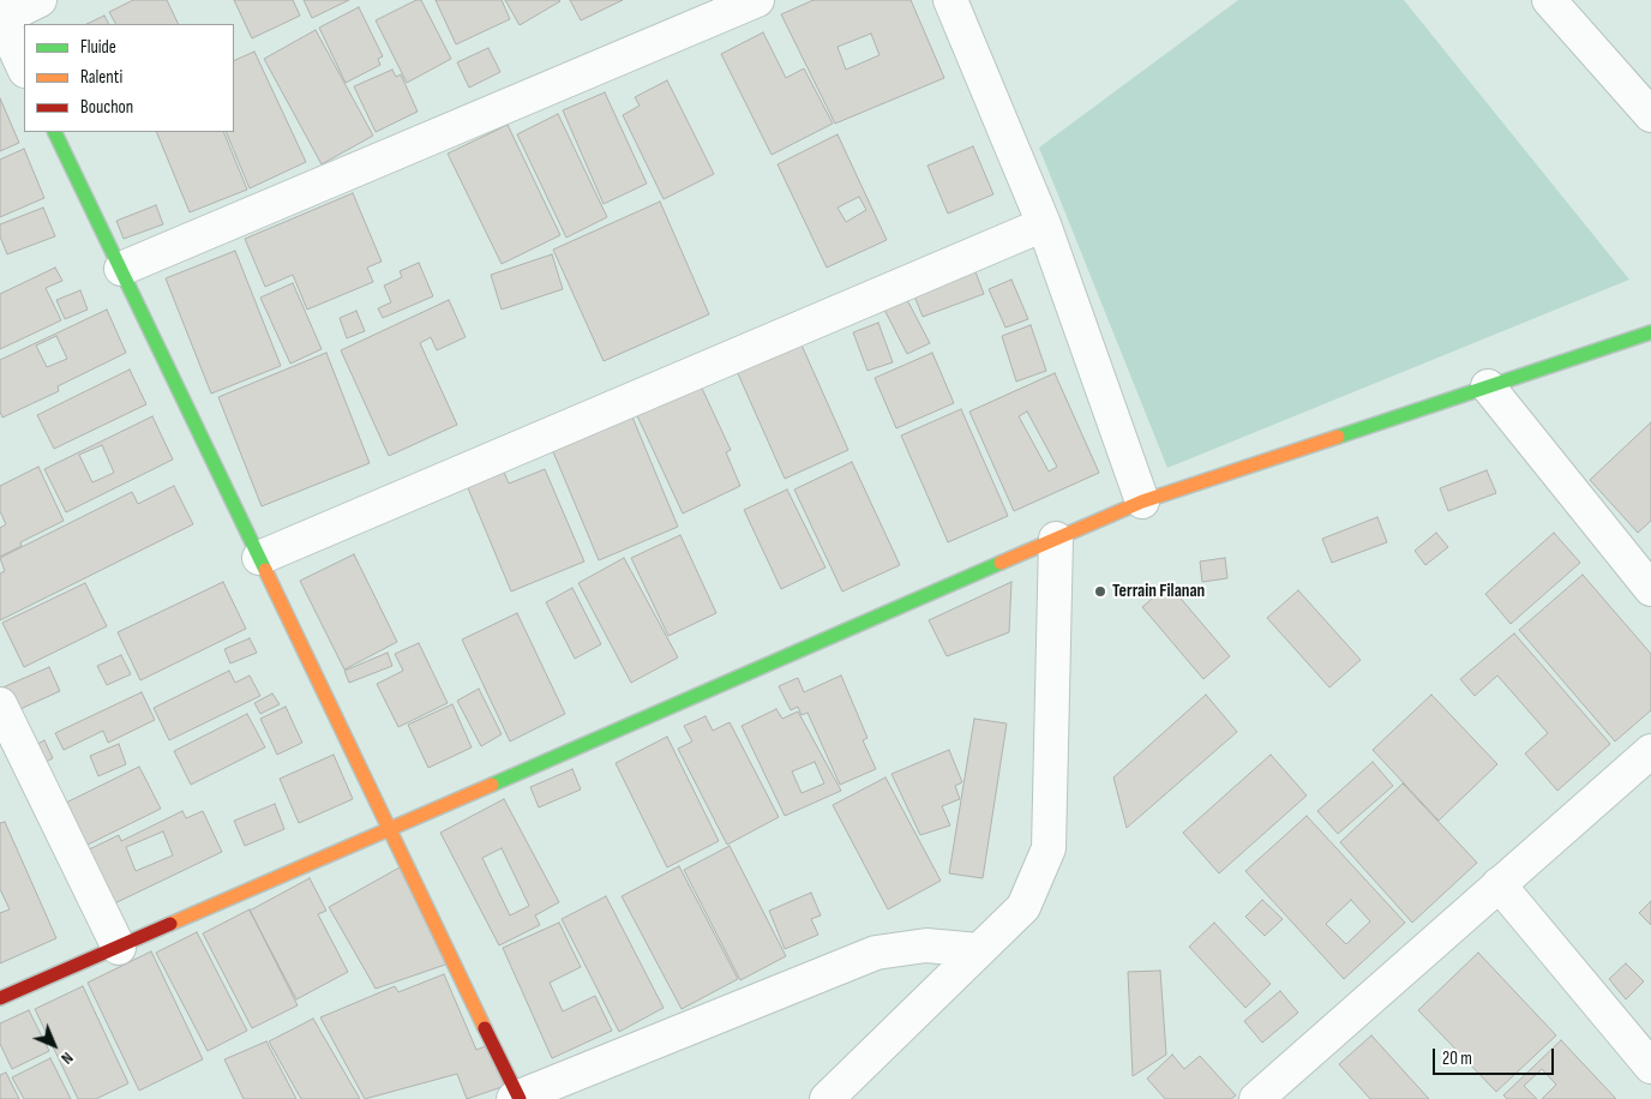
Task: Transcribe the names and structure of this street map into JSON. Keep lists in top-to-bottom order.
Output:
{
  "places": ["Terrain Filanan"],
  "legend": ["Fluide", "Ralenti", "Bouchon"],
  "scale_bar": "20 m",
  "north": "bottom right"
}
